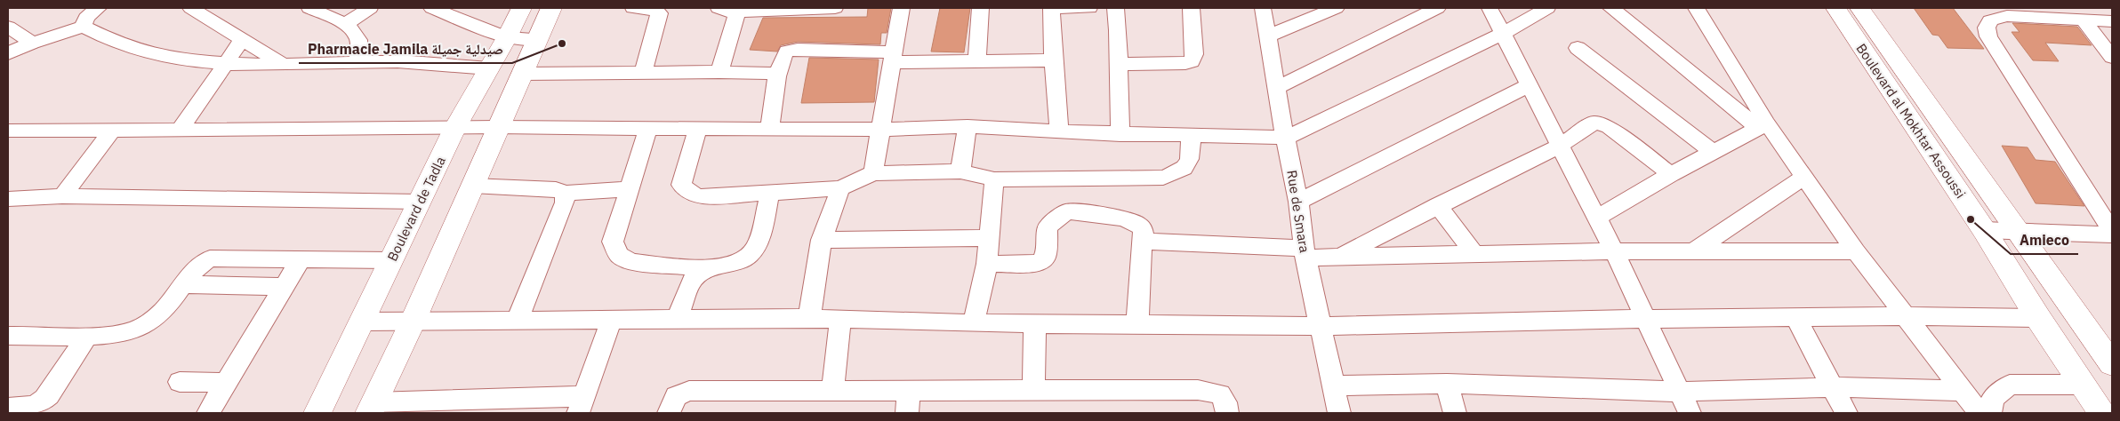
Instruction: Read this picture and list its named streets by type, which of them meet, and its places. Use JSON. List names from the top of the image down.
{
  "streets": {
    "main road": ["Boulevard al Mokhtar Assoussi", "Boulevard de Tadla"],
    "street": ["Rue de Smara"]
  },
  "places": ["Pharmacie Jamila صيدلية جميلة", "Amieco"]
}
